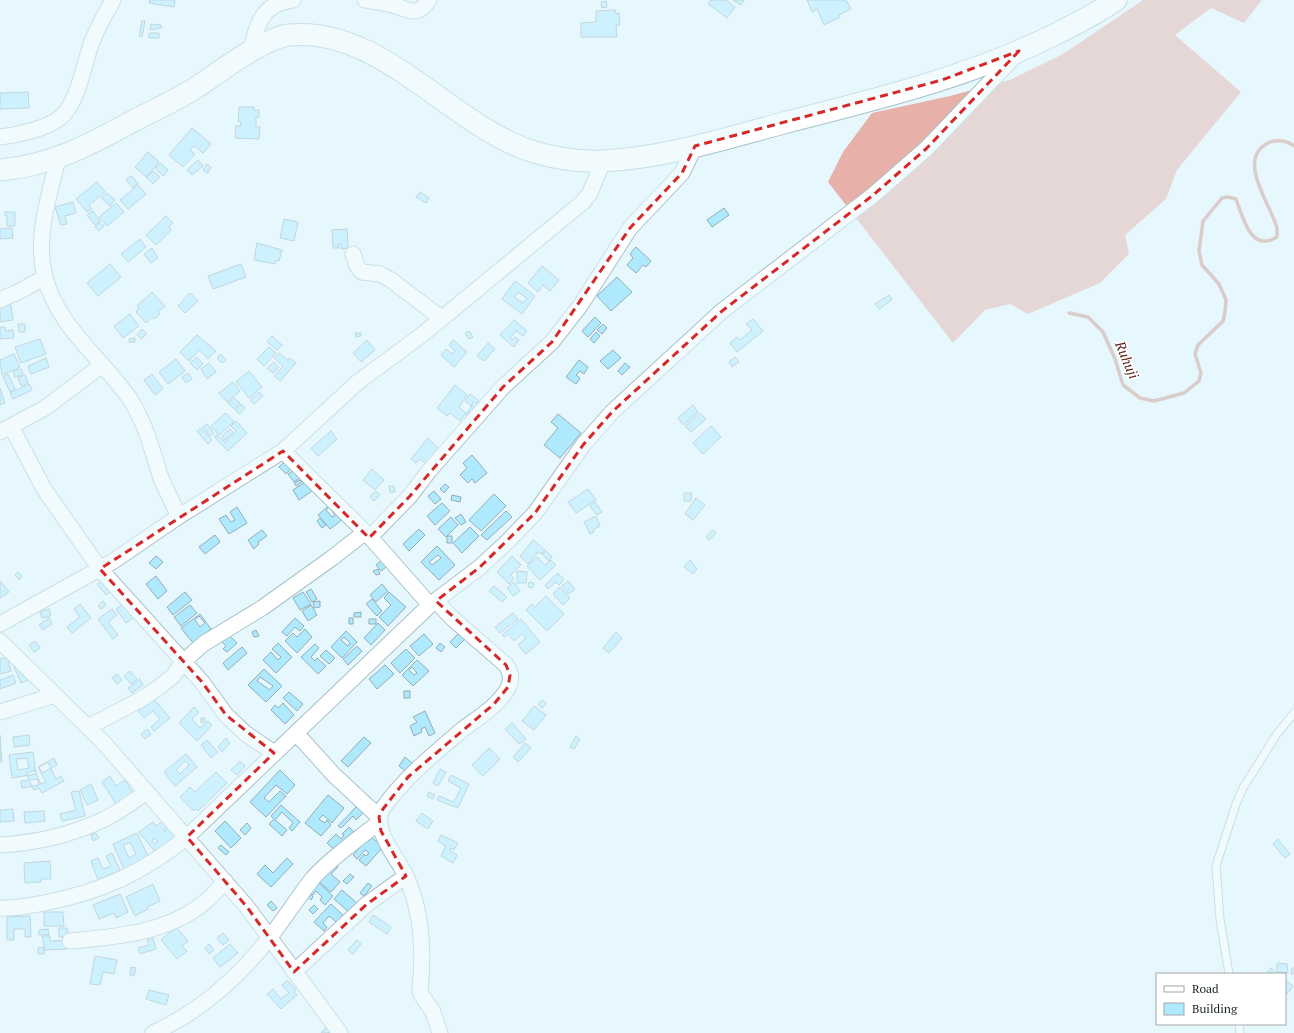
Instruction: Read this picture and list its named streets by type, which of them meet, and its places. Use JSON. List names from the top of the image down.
{
  "water": ["Ruhuji"],
  "legend": ["Road", "Building"]
}
